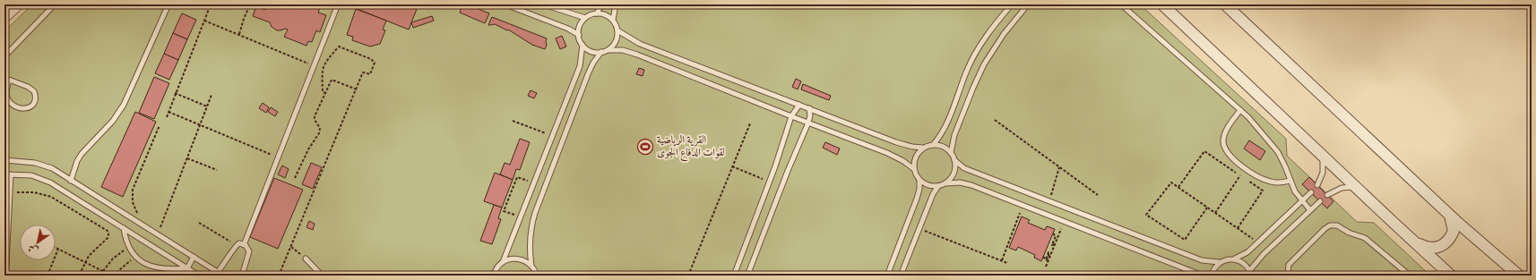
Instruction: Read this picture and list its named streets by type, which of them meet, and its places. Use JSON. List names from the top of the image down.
{
  "places": {
    "sports": ["القرية الرياضية لقوات الدفاع الجوى"]
  },
  "north": "bottom left"
}
